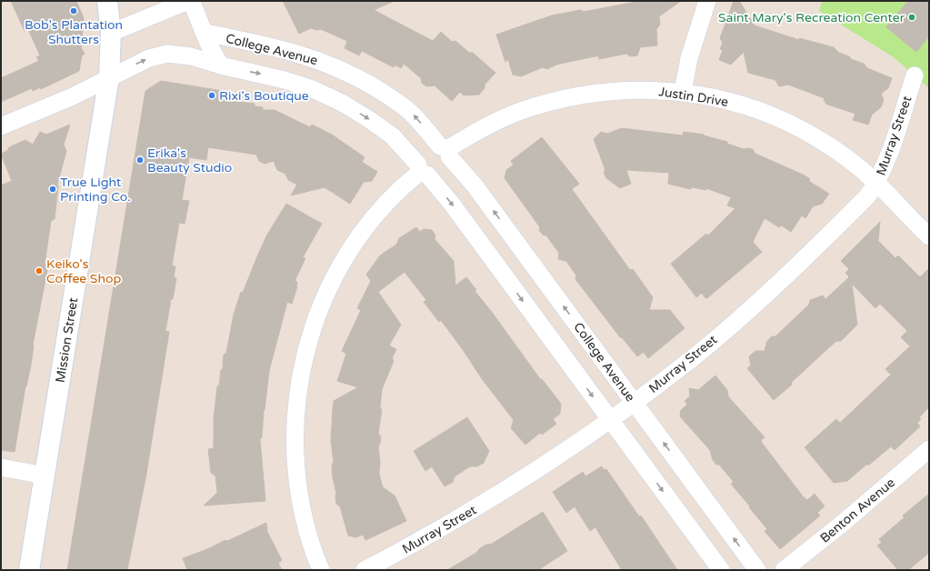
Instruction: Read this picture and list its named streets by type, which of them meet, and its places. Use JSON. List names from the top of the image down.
{
  "streets": {
    "main road": ["Mission Street"],
    "street": [
      "College Avenue",
      "Justin Drive",
      "Murray Street",
      "Benton Avenue"
    ]
  },
  "crossings": [
    ["College Avenue", "Justin Drive"],
    ["College Avenue", "Murray Street"],
    ["College Avenue", "Mission Street"],
    ["Justin Drive", "Murray Street"]
  ],
  "places": [
    "Bob's Plantation Shutters",
    "Saint Mary's Recreation Center",
    "Rixi's Boutique",
    "Erika's Beauty Studio",
    "True Light Printing Co.",
    "Keiko's Coffee Shop"
  ]
}
